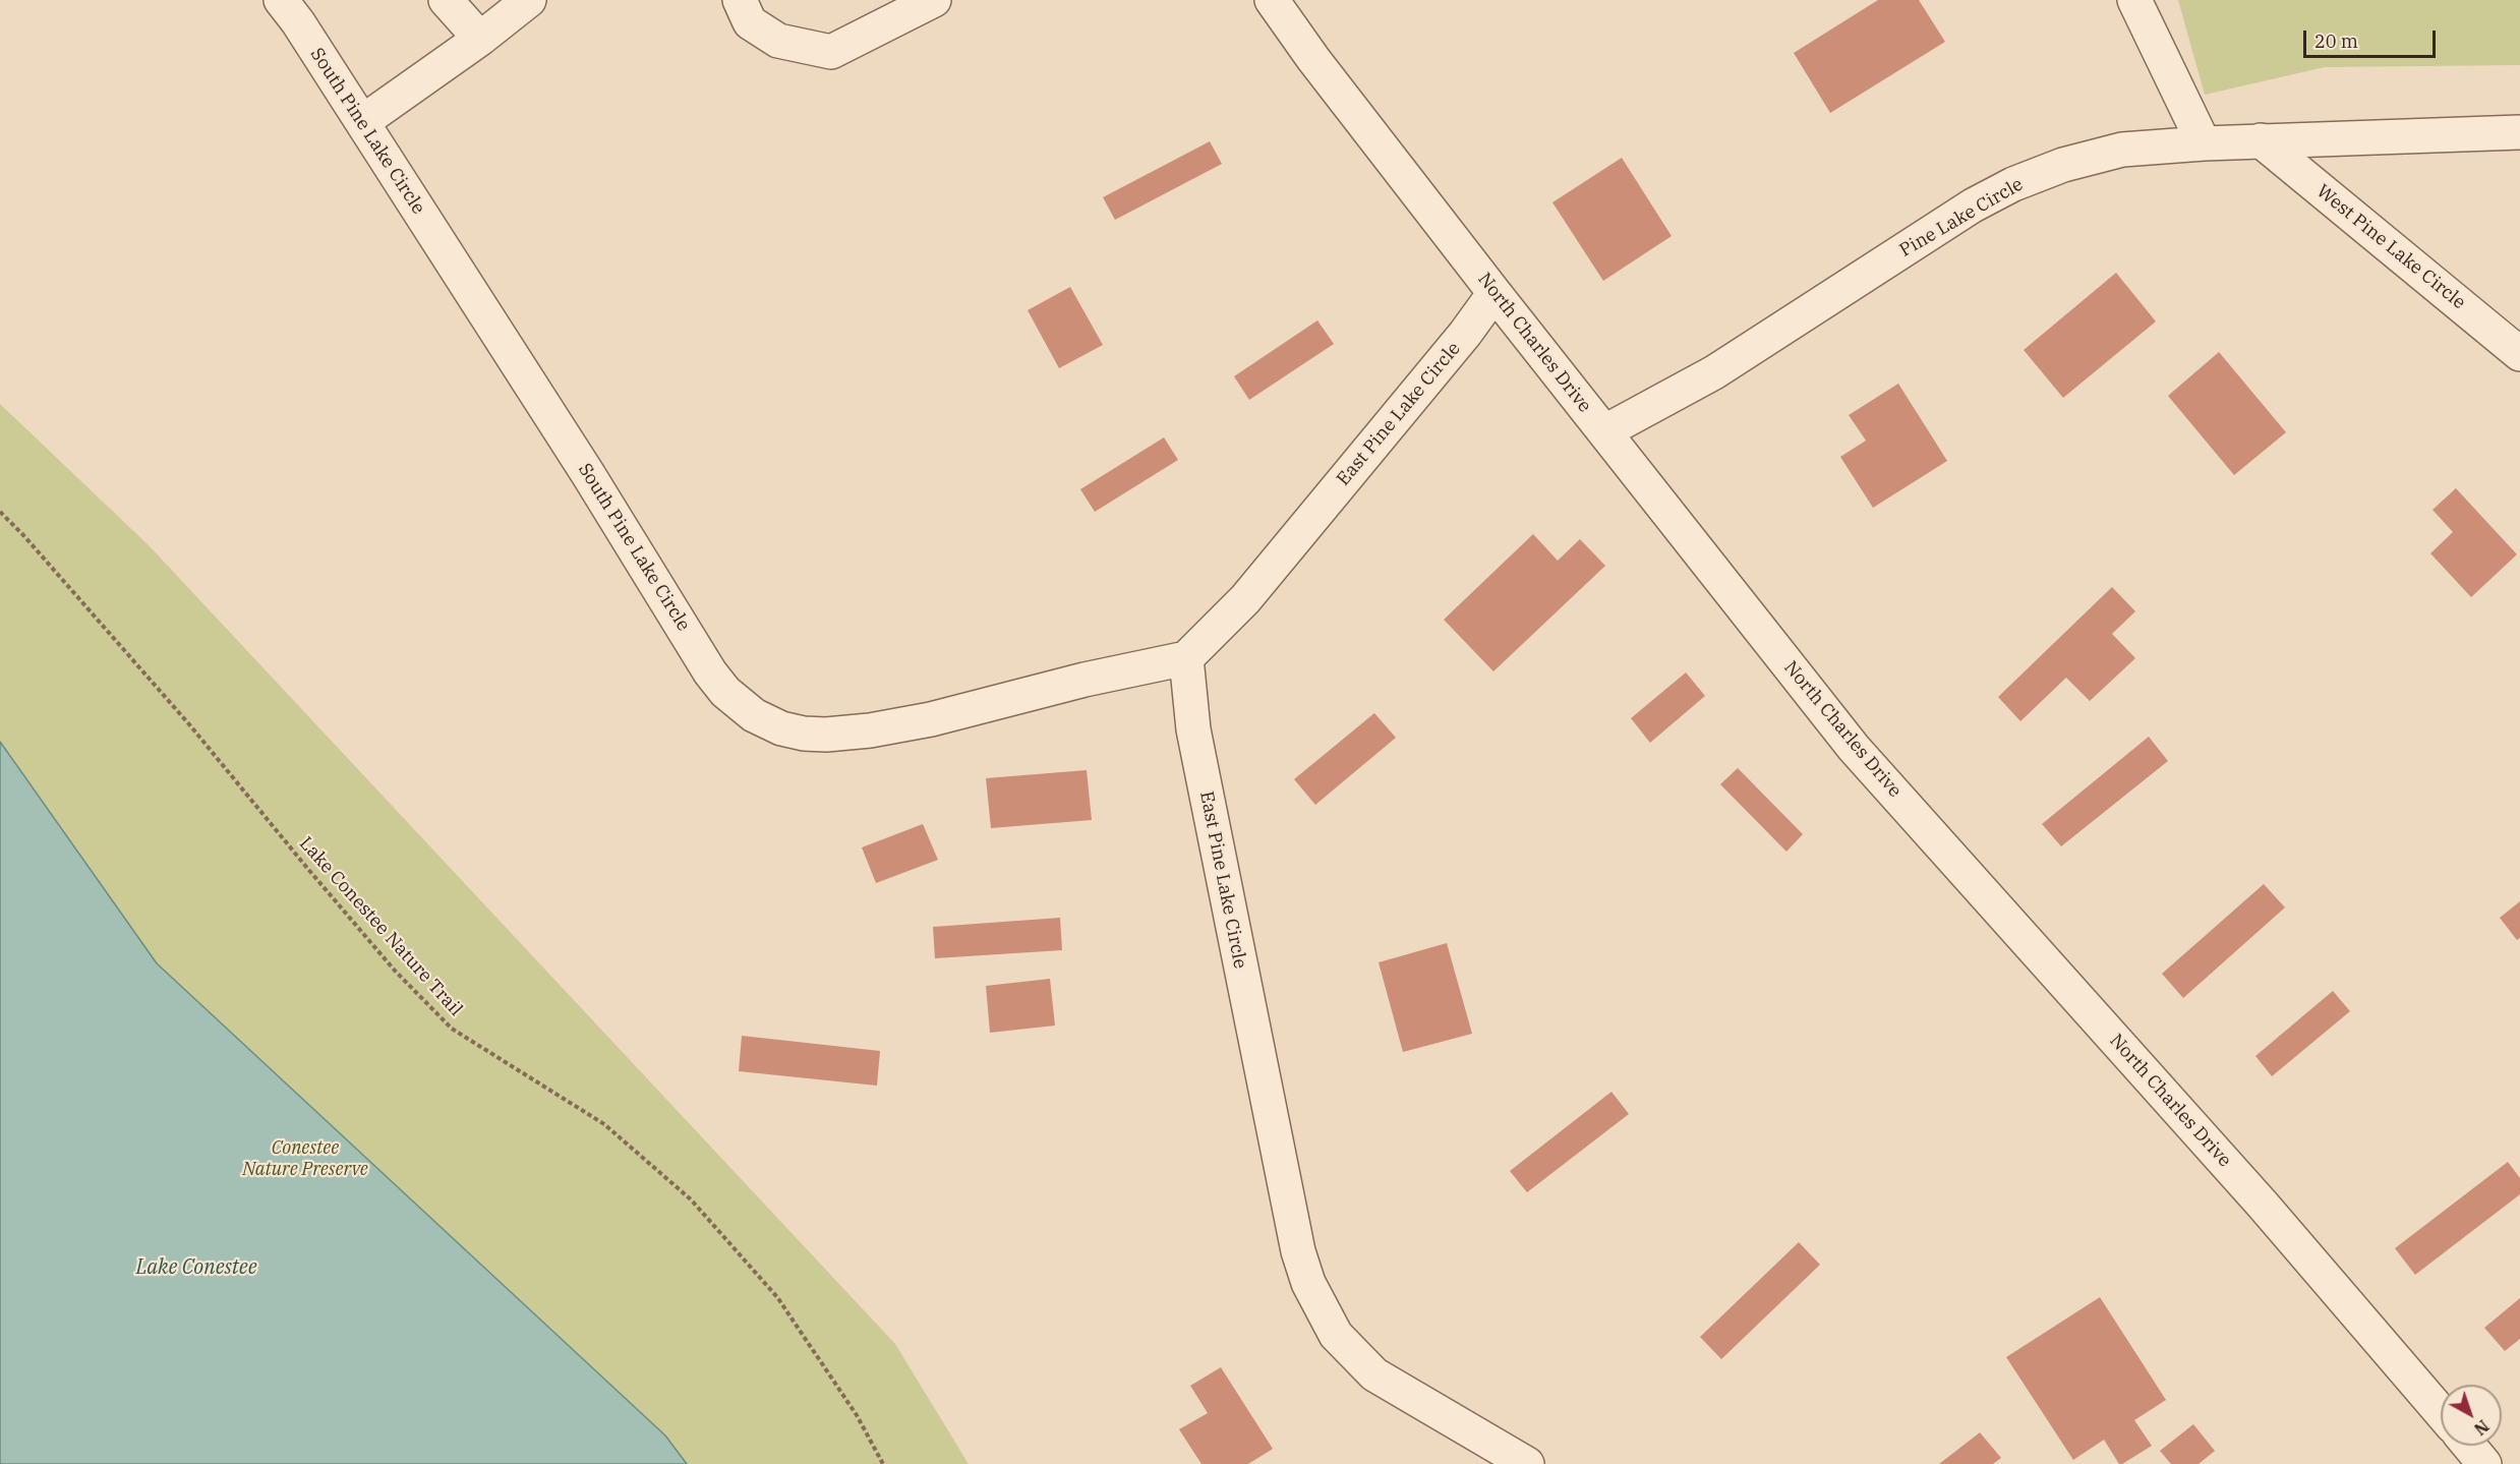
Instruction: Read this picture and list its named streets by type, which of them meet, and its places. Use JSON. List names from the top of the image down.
{
  "streets": {
    "street": [
      "South Pine Lake Circle",
      "Pine Lake Circle",
      "West Pine Lake Circle",
      "North Charles Drive",
      "East Pine Lake Circle"
    ],
    "path": ["Lake Conestee Nature Trail"]
  },
  "crossings": [
    ["South Pine Lake Circle", "East Pine Lake Circle"],
    ["Pine Lake Circle", "North Charles Drive"],
    ["North Charles Drive", "East Pine Lake Circle"]
  ],
  "water": ["Lake Conestee"],
  "parks": ["Conestee Nature Preserve"],
  "scale_bar": "20 m",
  "north": "bottom right"
}
